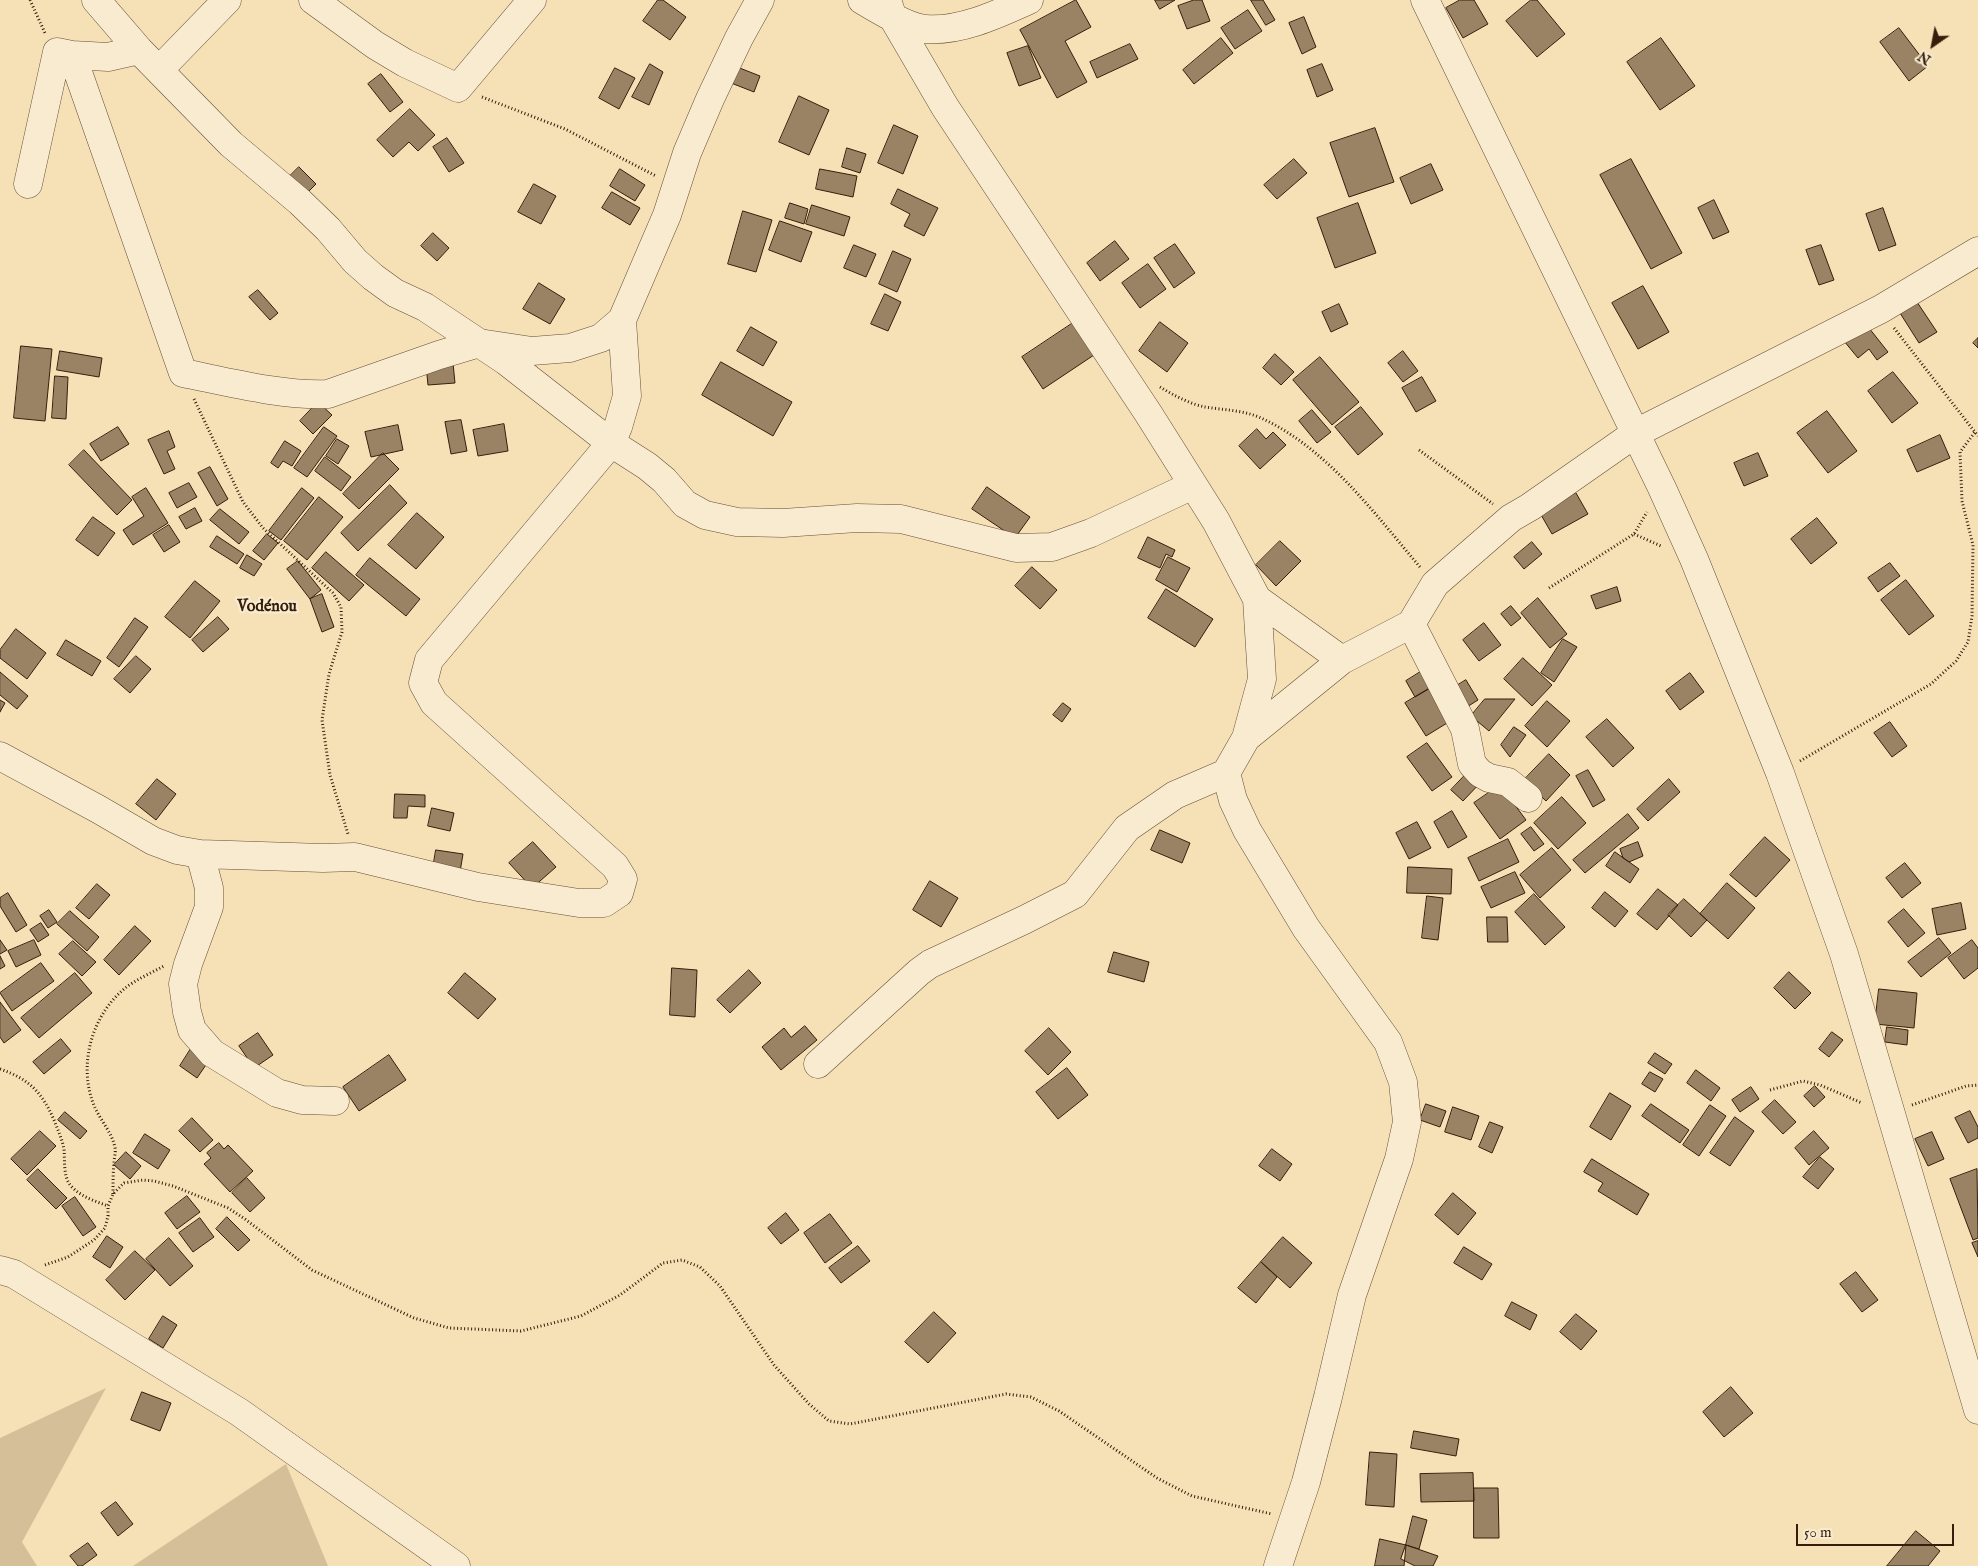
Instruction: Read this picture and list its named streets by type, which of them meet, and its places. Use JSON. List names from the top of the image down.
{
  "districts": ["Vodénou"],
  "scale_bar": "50 m",
  "north": "bottom left"
}
